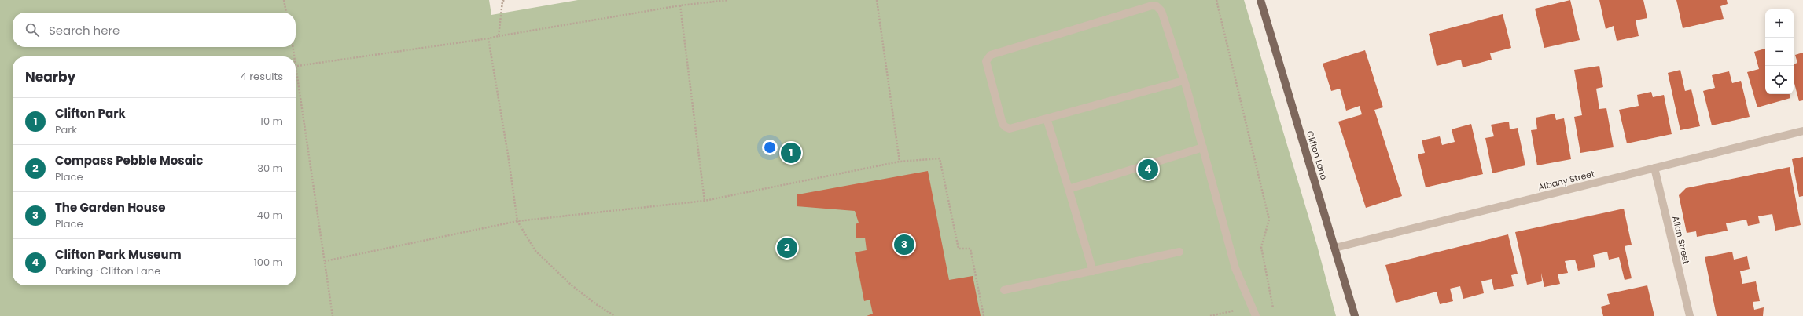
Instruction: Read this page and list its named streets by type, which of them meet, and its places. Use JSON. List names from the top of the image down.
{
  "streets": {
    "main road": ["Clifton Lane"],
    "street": ["Albany Street", "Allan Street"]
  },
  "crossings": [
    ["Clifton Lane", "Albany Street"],
    ["Albany Street", "Allan Street"]
  ],
  "page": {
    "map_buttons": ["+", "−"],
    "search": "Search here",
    "heading": ["Nearby", "4 results"],
    "list": [
      {
        "mark": "1",
        "name": "Clifton Park",
        "note": "Park",
        "value": "10 m"
      },
      {
        "mark": "2",
        "name": "Compass Pebble Mosaic",
        "note": "Place",
        "value": "30 m"
      },
      {
        "mark": "3",
        "name": "The Garden House",
        "note": "Place",
        "value": "40 m"
      },
      {
        "mark": "4",
        "name": "Clifton Park Museum",
        "note": "Parking · Clifton Lane",
        "value": "100 m"
      }
    ],
    "pins": [
      "1",
      "4",
      "3",
      "2"
    ]
  }
}
